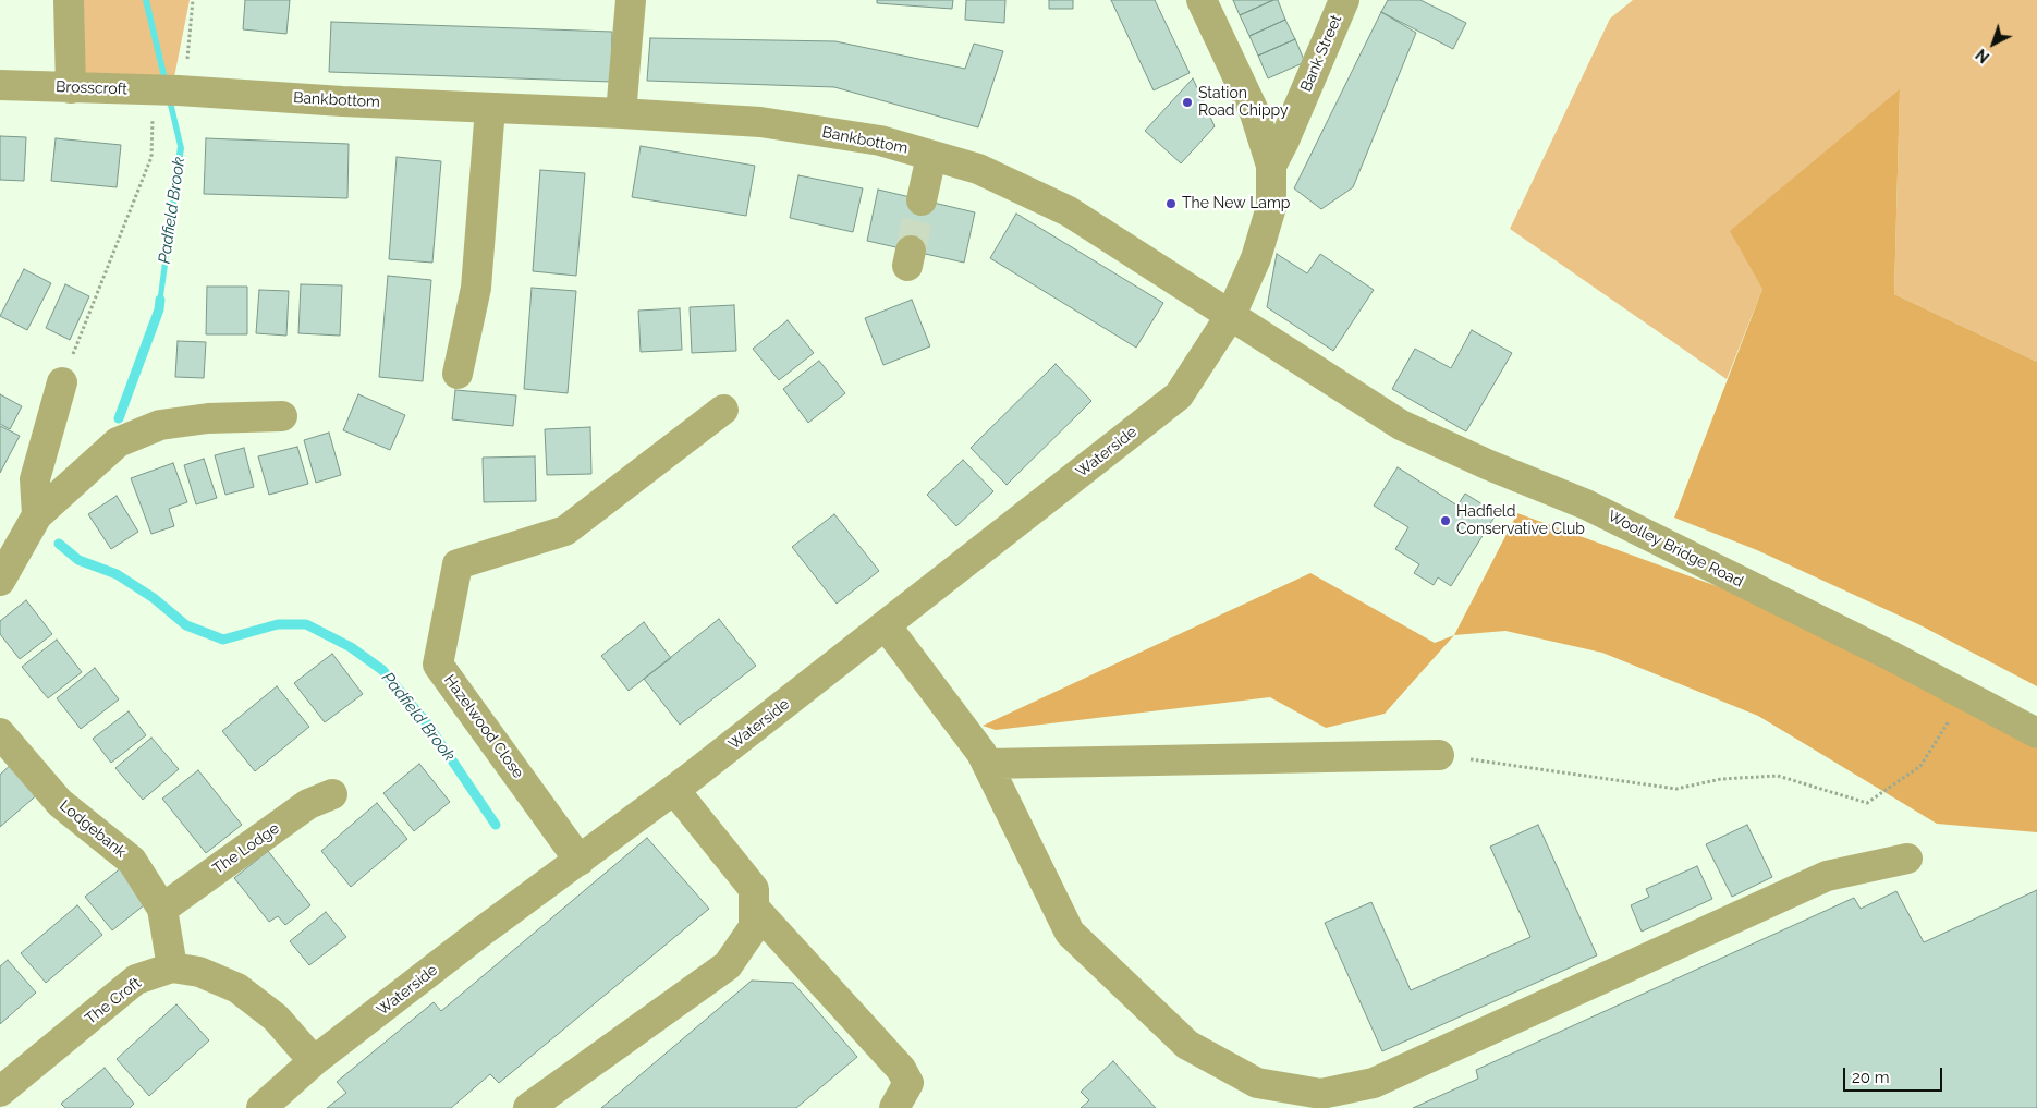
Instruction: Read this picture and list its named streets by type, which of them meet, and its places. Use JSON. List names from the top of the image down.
{
  "streets": {
    "street": [
      "Bank Street",
      "Brosscroft",
      "Bankbottom",
      "Waterside",
      "Woolley Bridge Road",
      "Hazelwood Close",
      "Lodgebank",
      "The Lodge",
      "The Croft"
    ]
  },
  "crossings": [
    ["Bank Street", "Waterside"],
    ["Brosscroft", "Bankbottom"],
    ["Bankbottom", "Waterside"],
    ["Bankbottom", "Woolley Bridge Road"],
    ["Waterside", "Woolley Bridge Road"],
    ["Waterside", "Hazelwood Close"],
    ["Waterside", "The Croft"],
    ["Lodgebank", "The Lodge"],
    ["Lodgebank", "The Croft"]
  ],
  "water": ["Padfield Brook"],
  "places": ["Station Road Chippy", "The New Lamp", "Hadfield Conservative Club"],
  "scale_bar": "20 m",
  "north": "bottom left"
}
